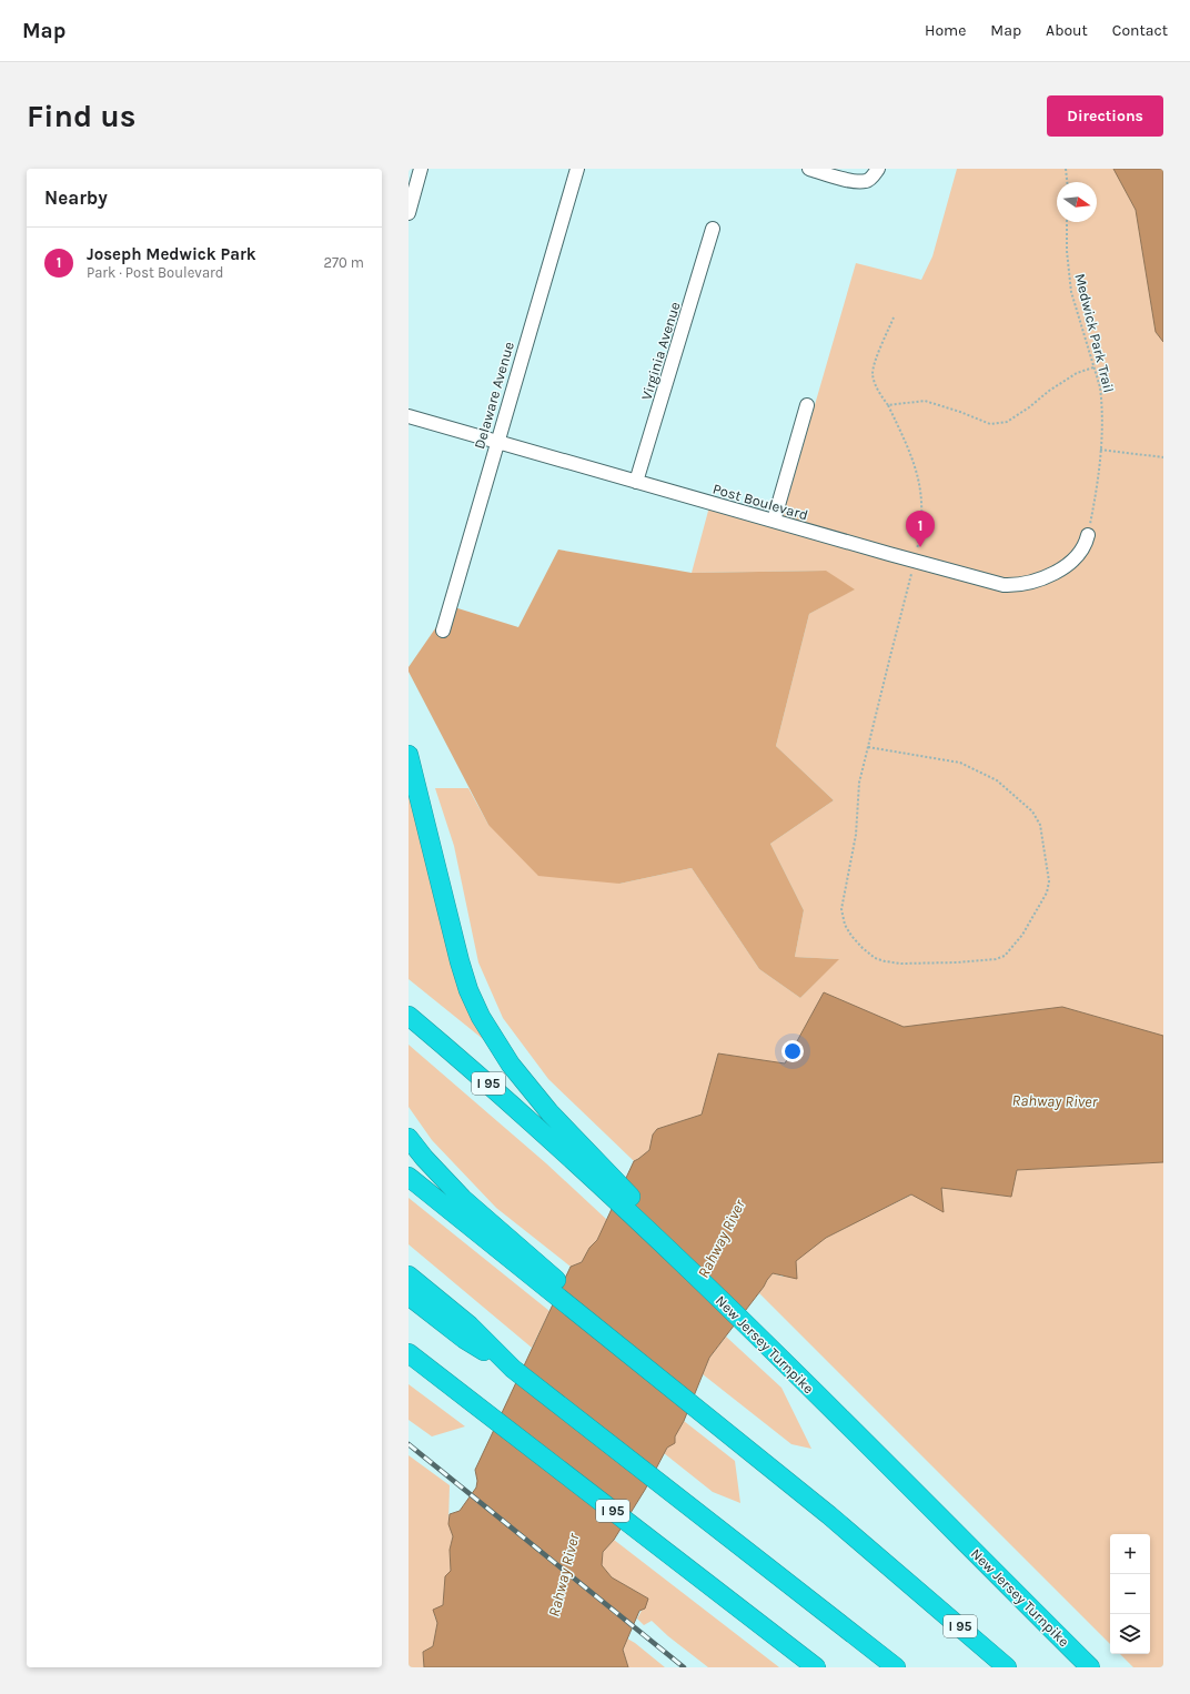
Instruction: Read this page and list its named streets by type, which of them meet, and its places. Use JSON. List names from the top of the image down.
{
  "streets": {
    "highway": ["I 95", "New Jersey Turnpike"],
    "street": ["Virginia Avenue", "Delaware Avenue", "Post Boulevard"],
    "path": ["Medwick Park Trail"]
  },
  "crossings": [
    ["Medwick Park Trail", "Post Boulevard"],
    ["Virginia Avenue", "Post Boulevard"],
    ["Delaware Avenue", "Post Boulevard"],
    ["I 95", "New Jersey Turnpike"]
  ],
  "water": ["Rahway River"],
  "north": "right",
  "page": {
    "header": "Map",
    "nav": [
      "Home",
      "Map",
      "About",
      "Contact"
    ],
    "buttons": "Directions",
    "title": "Find us",
    "heading": "Nearby",
    "list": [
      {
        "mark": "1",
        "name": "Joseph Medwick Park",
        "note": "Park · Post Boulevard",
        "value": "270 m"
      }
    ],
    "pins": "1",
    "map_buttons": ["+", "−"]
  }
}
